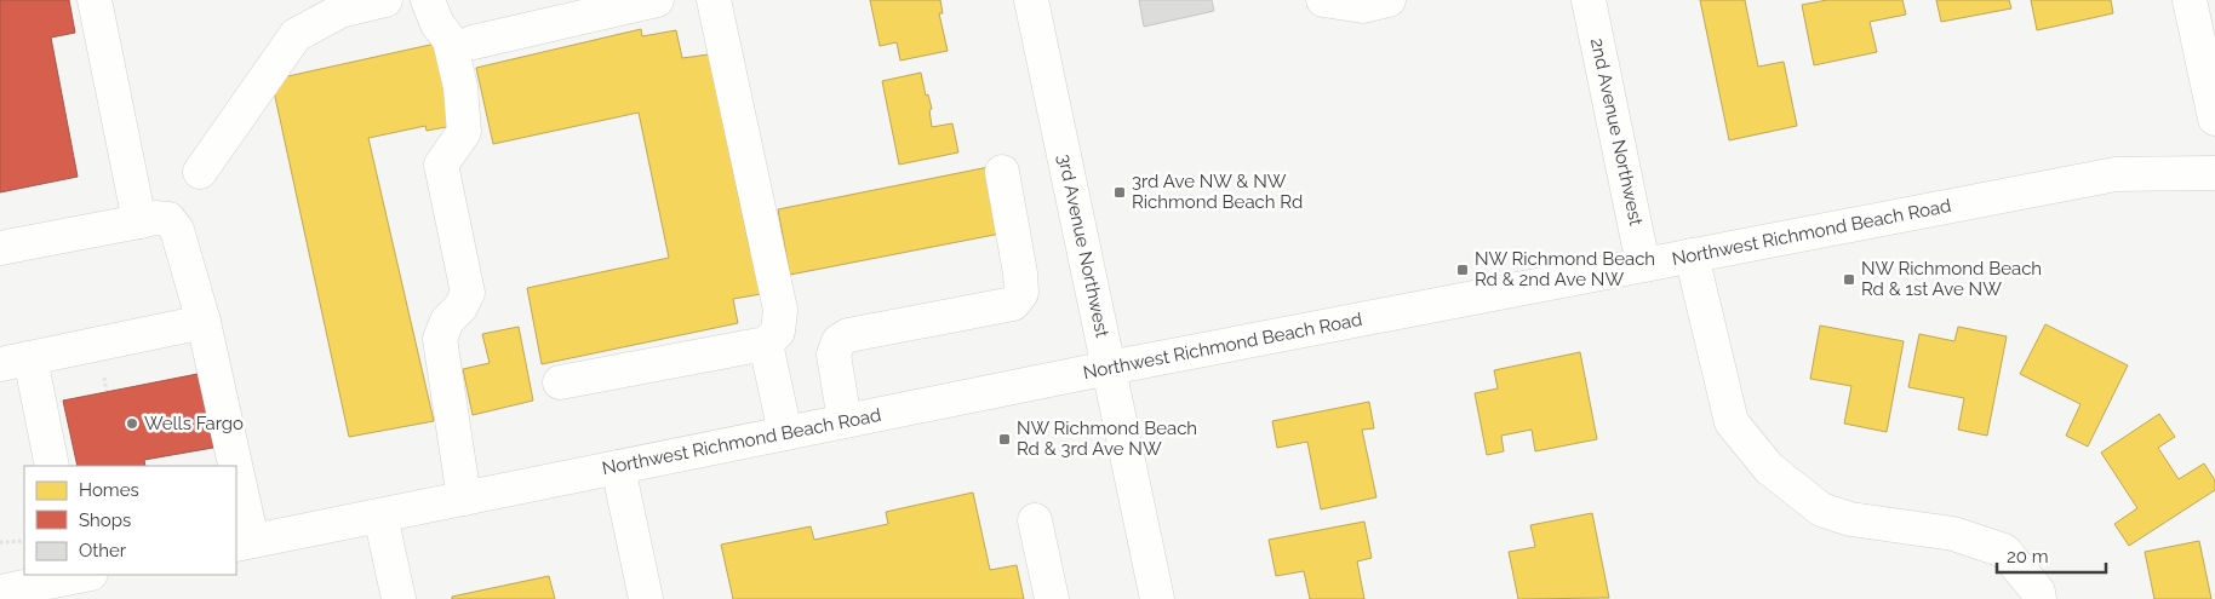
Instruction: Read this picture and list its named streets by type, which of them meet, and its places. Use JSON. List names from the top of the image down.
{
  "streets": {
    "main road": ["2nd Avenue Northwest", "Northwest Richmond Beach Road", "3rd Avenue Northwest"]
  },
  "crossings": [
    ["2nd Avenue Northwest", "Northwest Richmond Beach Road"],
    ["Northwest Richmond Beach Road", "3rd Avenue Northwest"]
  ],
  "places": {
    "transit": [
      "3rd Ave NW & NW Richmond Beach Rd",
      "NW Richmond Beach Rd & 2nd Ave NW",
      "NW Richmond Beach Rd & 1st Ave NW",
      "NW Richmond Beach Rd & 3rd Ave NW"
    ],
    "other": ["Wells Fargo"]
  },
  "legend": ["Homes", "Shops", "Other"],
  "scale_bar": "20 m"
}
